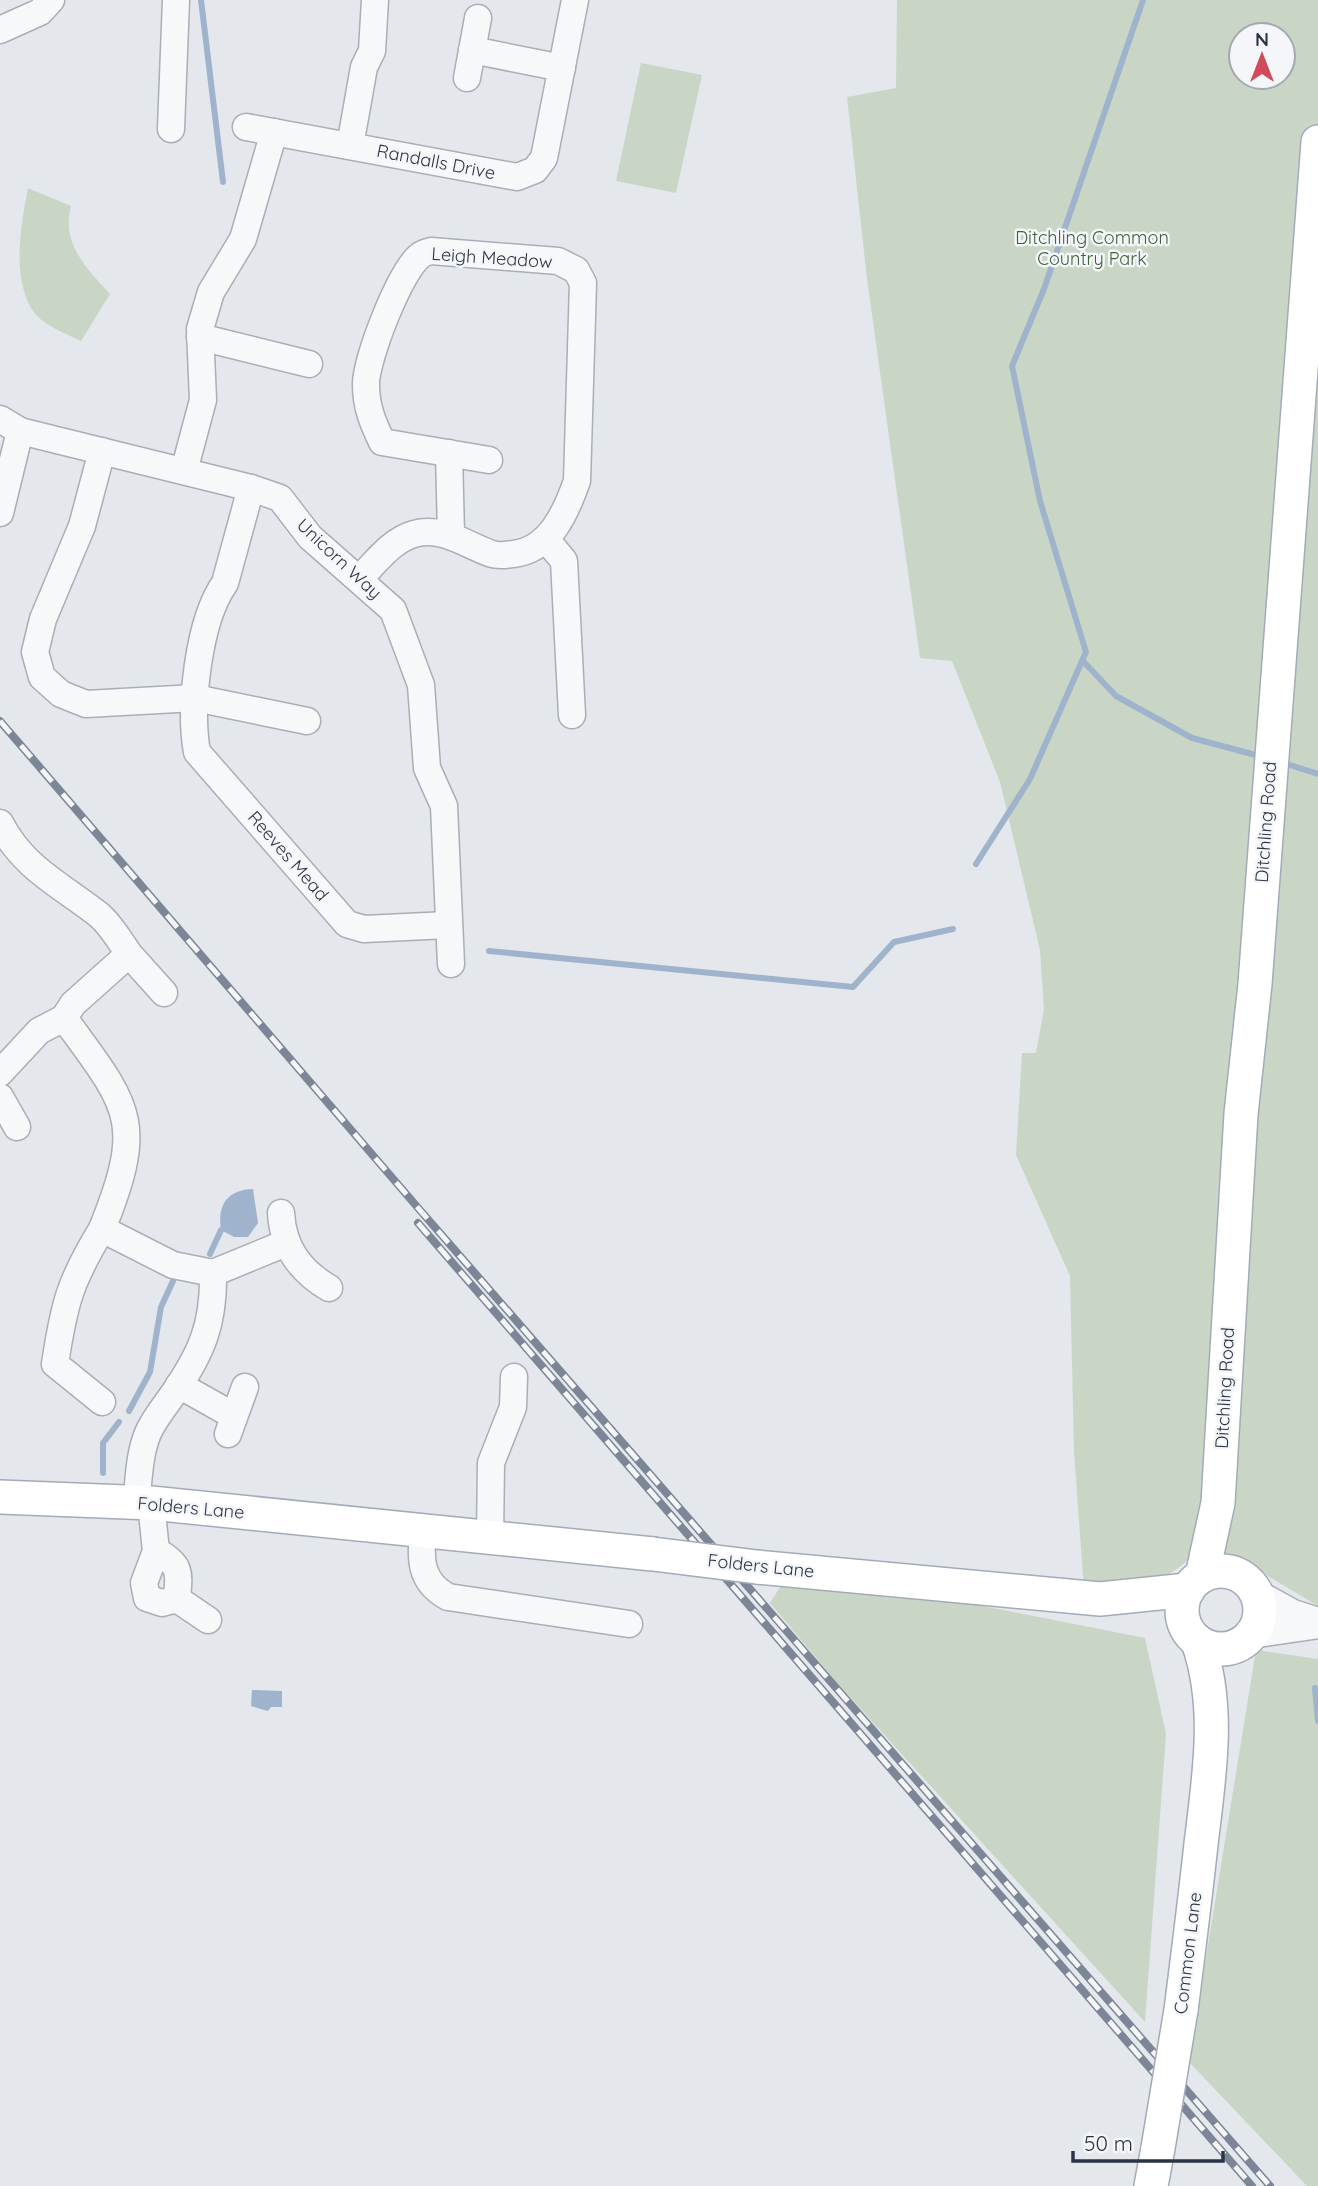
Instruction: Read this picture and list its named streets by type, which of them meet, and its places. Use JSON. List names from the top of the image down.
{
  "streets": {
    "main road": ["Ditchling Road", "Folders Lane", "Common Lane"],
    "street": [
      "Randalls Drive",
      "Leigh Meadow",
      "Unicorn Way",
      "Reeves Mead"
    ]
  },
  "crossings": [
    ["Unicorn Way", "Reeves Mead"],
    ["Ditchling Road", "Folders Lane"],
    ["Ditchling Road", "Common Lane"],
    ["Folders Lane", "Common Lane"]
  ],
  "parks": ["Ditchling Common Country Park"],
  "scale_bar": "50 m",
  "north": "top"
}
